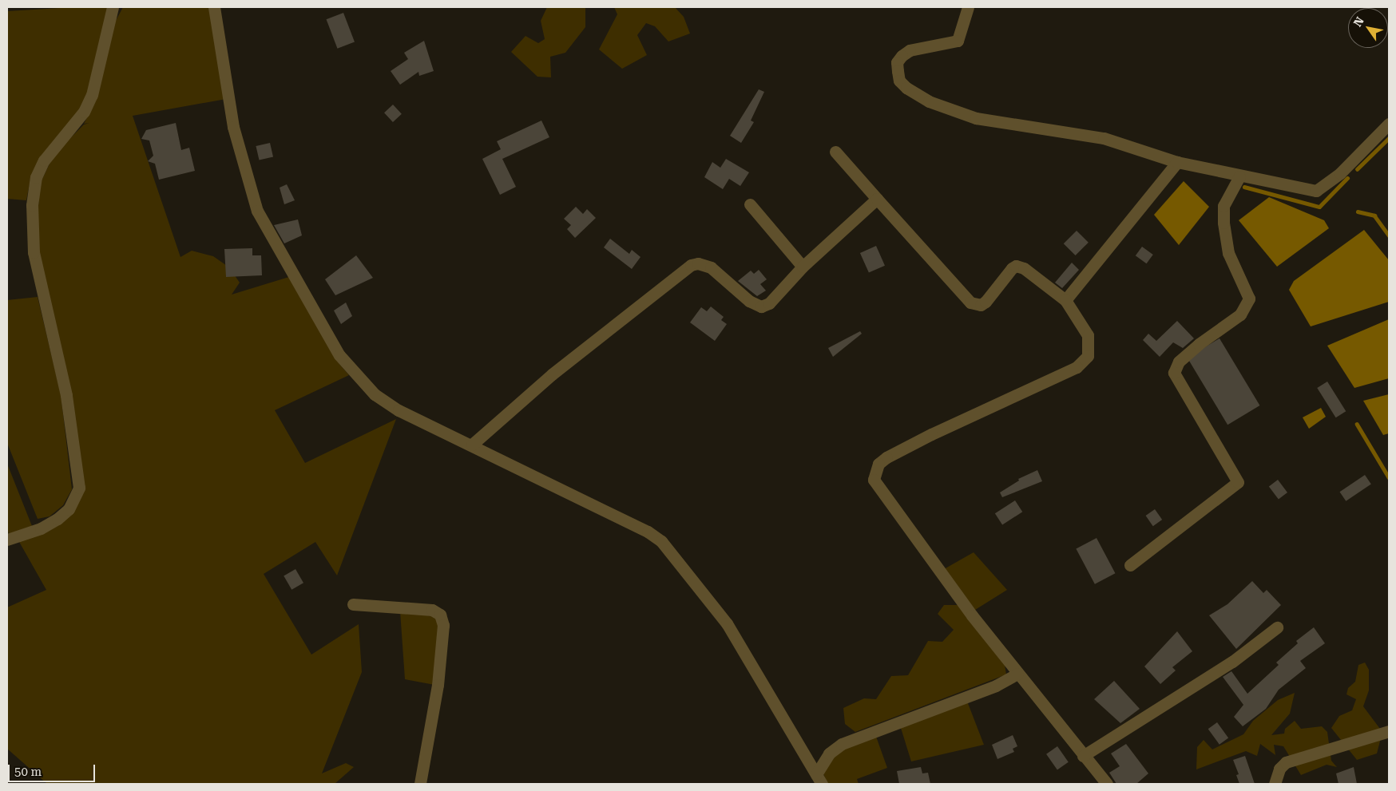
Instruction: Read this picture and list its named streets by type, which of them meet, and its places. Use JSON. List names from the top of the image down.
{
  "scale_bar": "50 m",
  "north": "top left"
}
